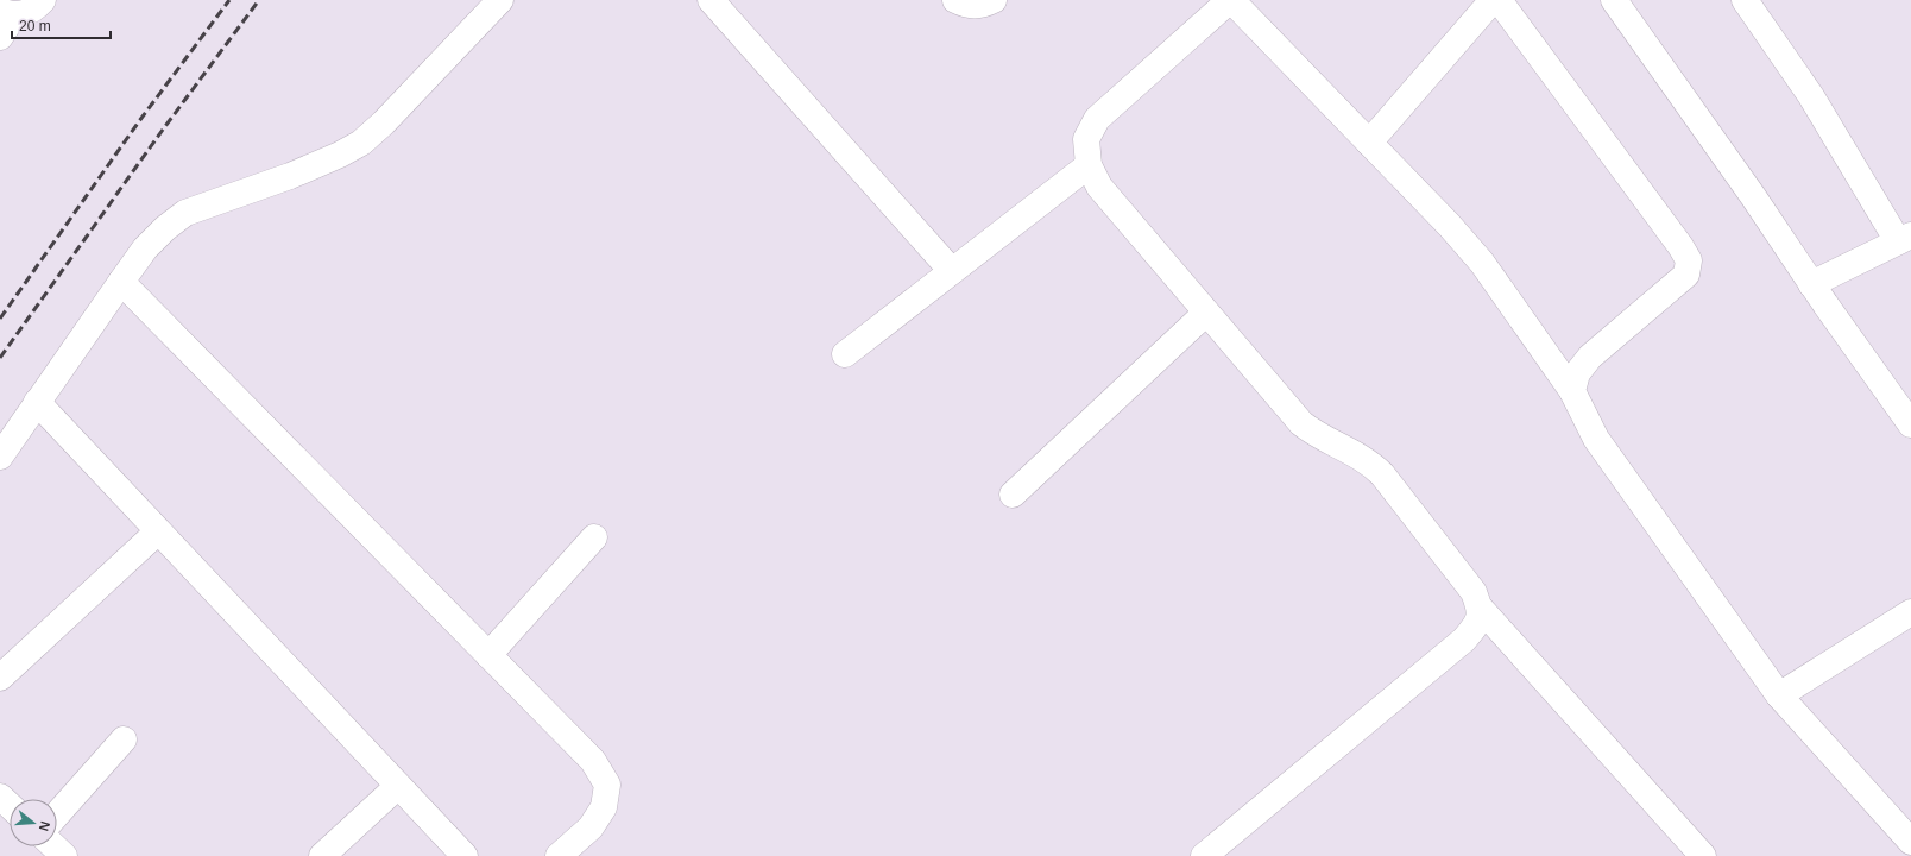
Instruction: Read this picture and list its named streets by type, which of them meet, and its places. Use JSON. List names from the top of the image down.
{
  "scale_bar": "20 m",
  "north": "right"
}
